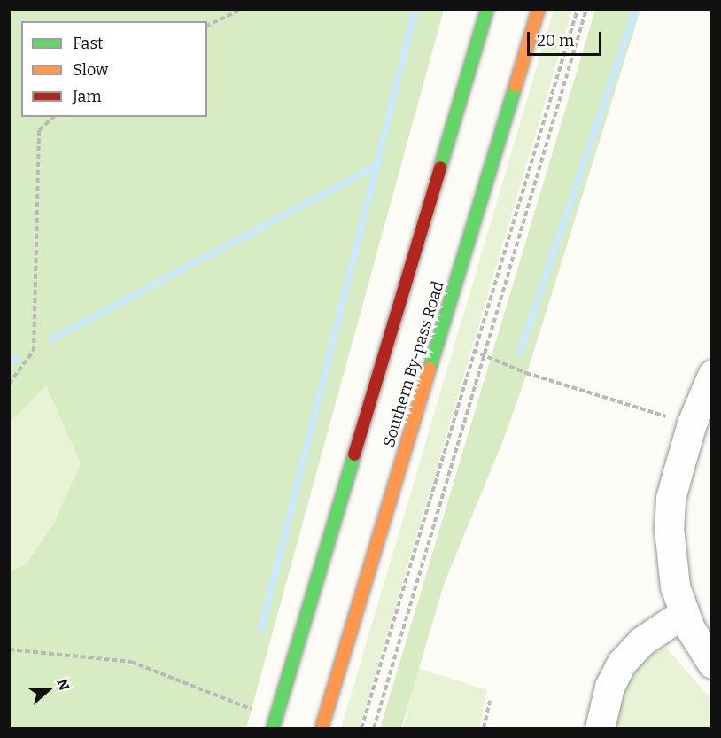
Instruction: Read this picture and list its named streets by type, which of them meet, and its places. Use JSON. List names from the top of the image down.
{
  "streets": {
    "highway": ["Southern By-pass Road"]
  },
  "legend": ["Fast", "Slow", "Jam"],
  "scale_bar": "20 m",
  "north": "right"
}
